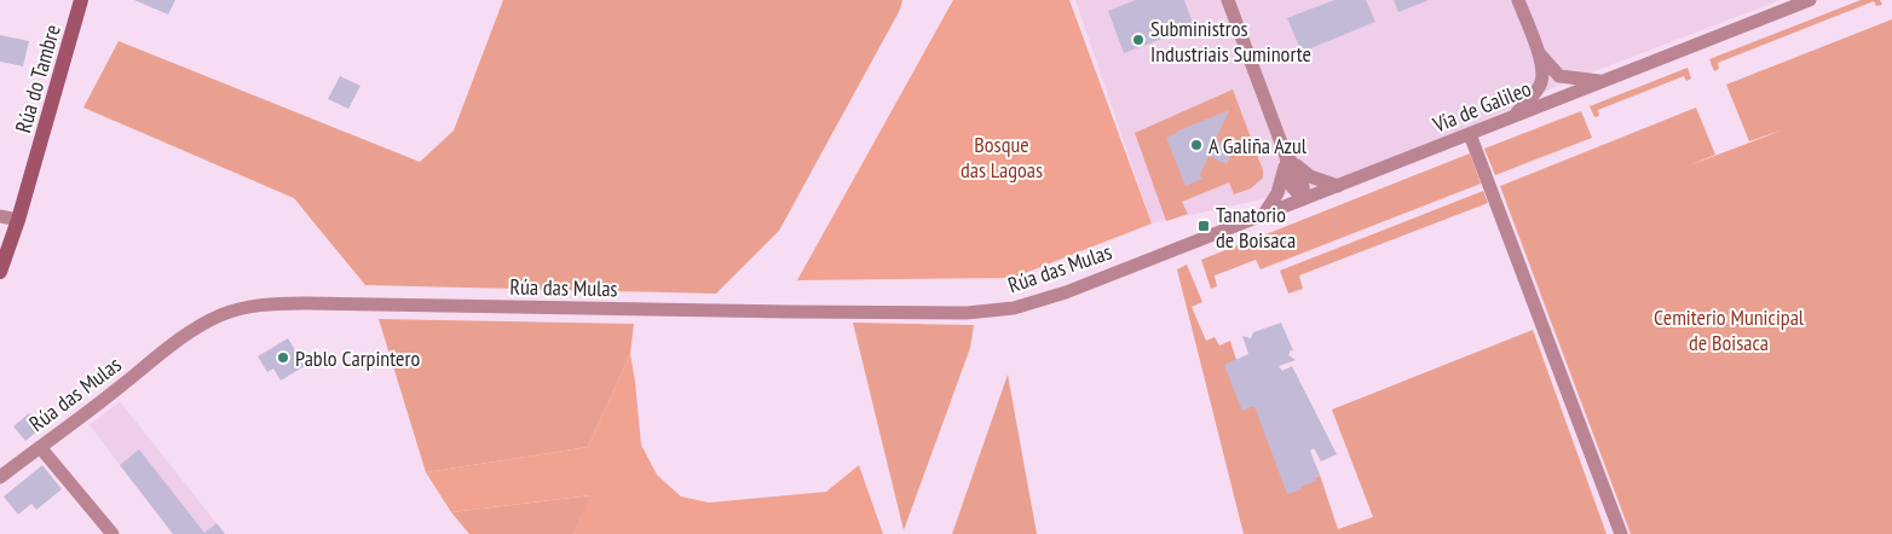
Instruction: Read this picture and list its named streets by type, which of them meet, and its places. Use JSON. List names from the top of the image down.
{
  "streets": {
    "main road": ["Rúa do Tambre"],
    "street": ["Vía de Galileo", "Rúa das Mulas"]
  },
  "crossings": [
    ["Vía de Galileo", "Rúa das Mulas"]
  ],
  "parks": ["Bosque das Lagoas", "Cemiterio Municipal de Boisaca"],
  "places": {
    "other": ["Subministros Industriais Suminorte", "A Galiña Azul", "Pablo Carpintero"],
    "transit": ["Tanatorio de Boisaca"]
  }
}
